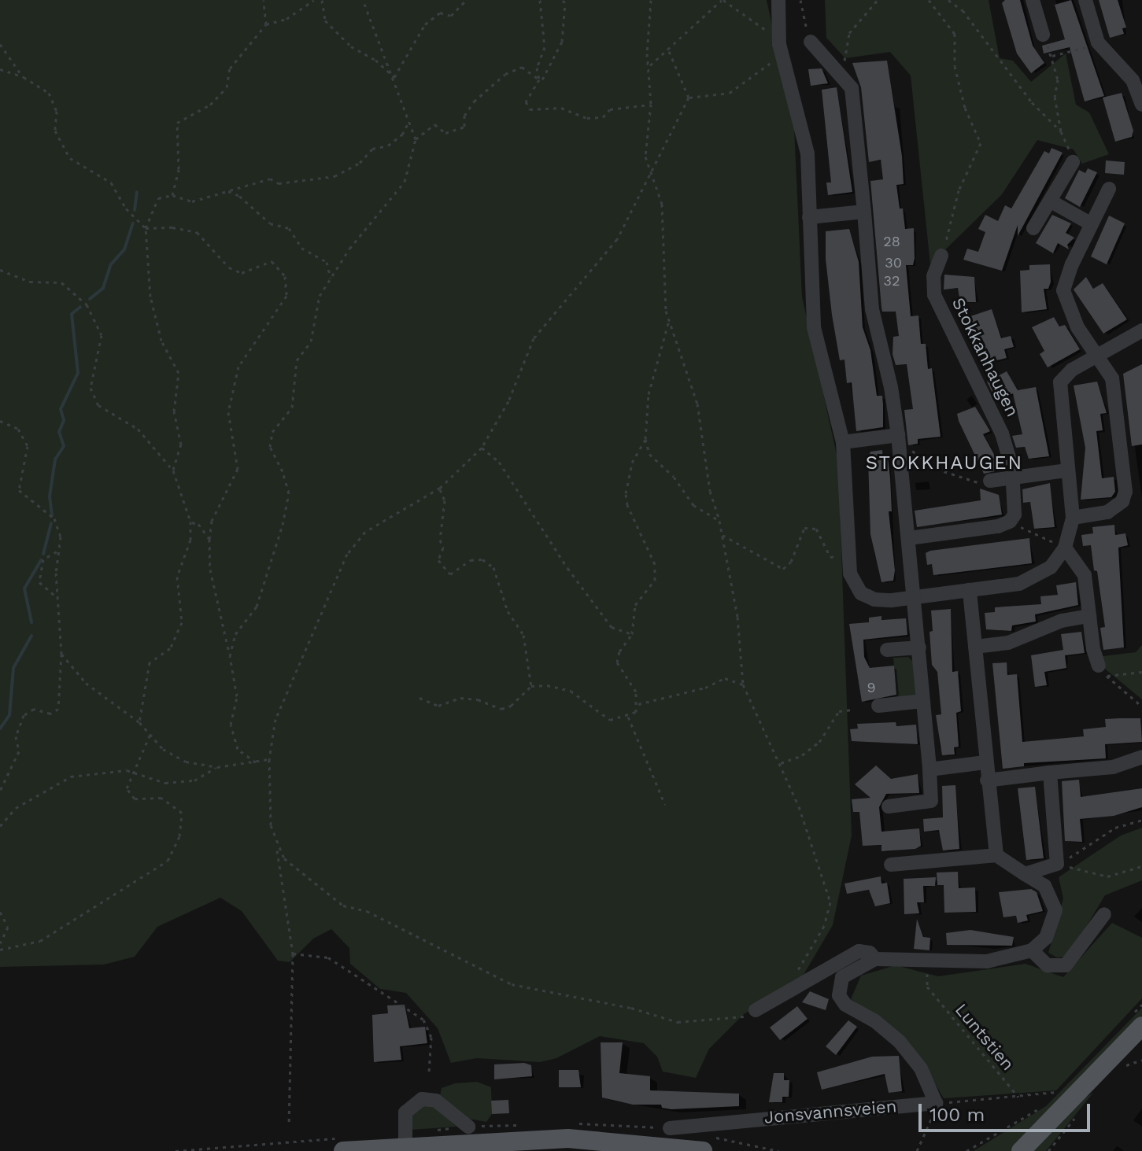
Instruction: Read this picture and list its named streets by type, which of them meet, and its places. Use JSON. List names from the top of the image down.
{
  "streets": {
    "street": ["Stokkanhaugen", "Jonsvannsveien"],
    "path": ["Luntstien"]
  },
  "districts": ["STOKKHAUGEN"],
  "house_numbers": [
    "28",
    "30",
    "32",
    "9"
  ],
  "scale_bar": "100 m"
}
